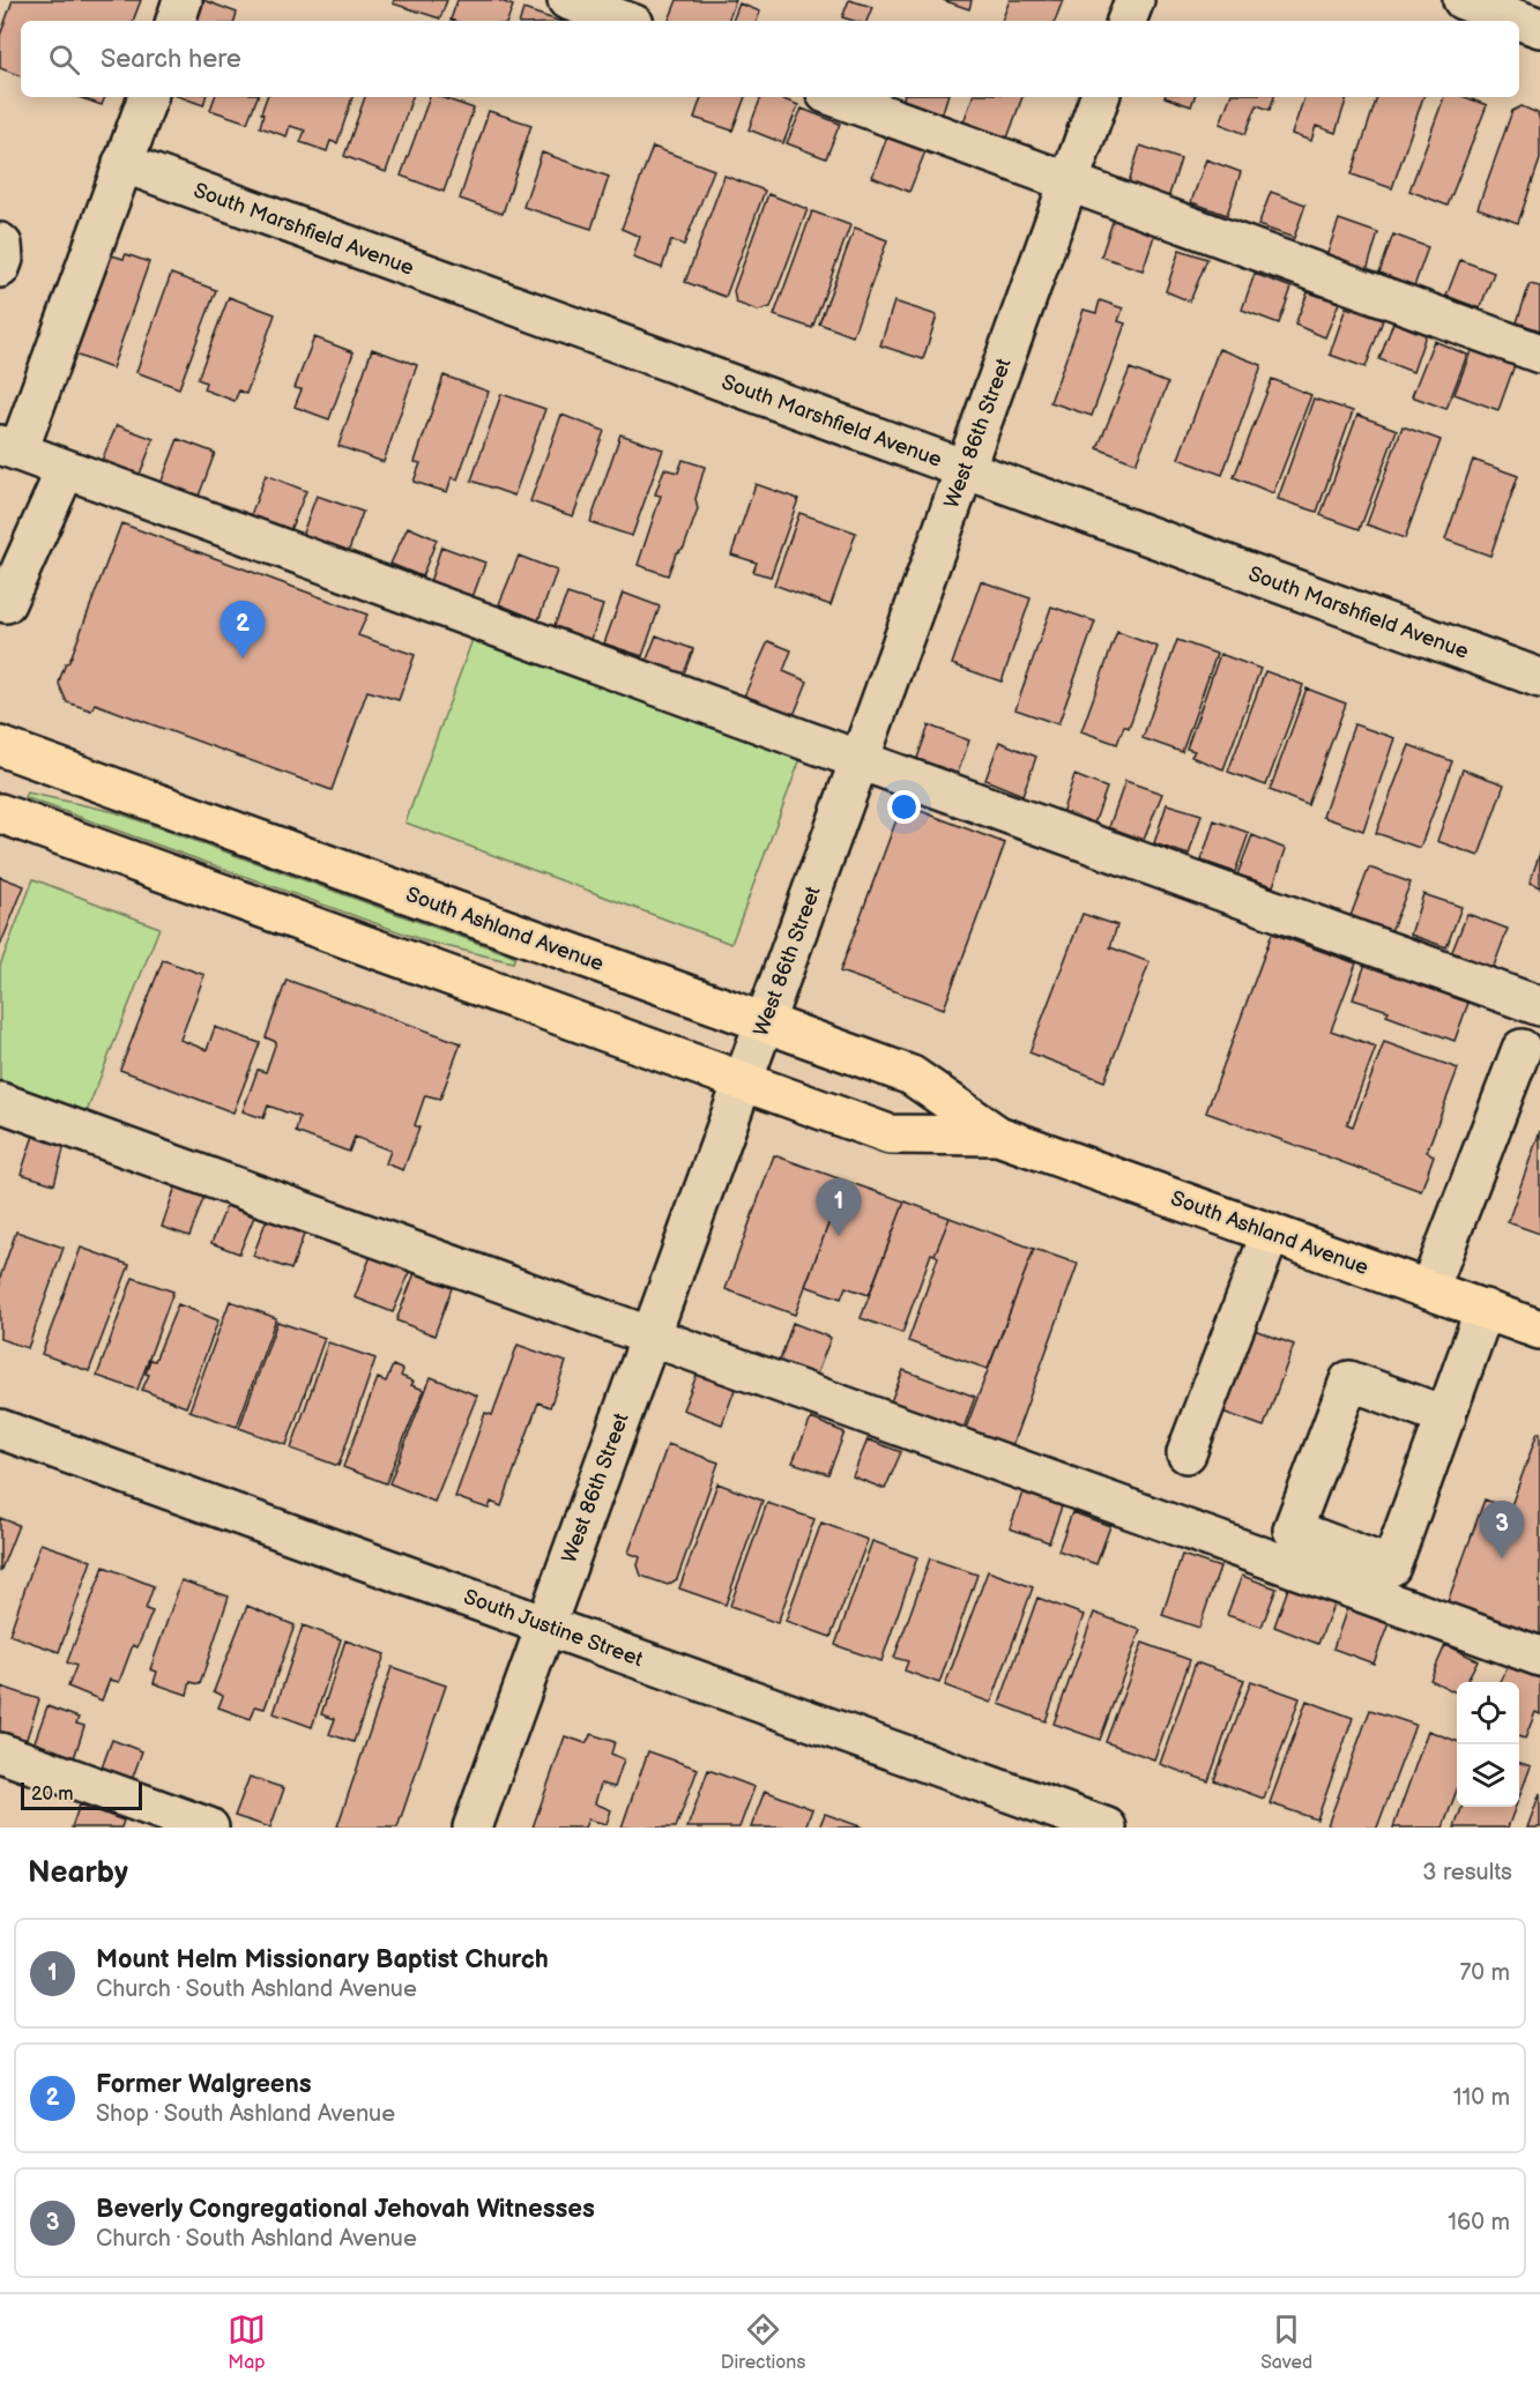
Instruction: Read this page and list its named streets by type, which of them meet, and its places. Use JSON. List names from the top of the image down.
{
  "streets": {
    "main road": ["South Ashland Avenue"],
    "street": ["South Marshfield Avenue", "West 86th Street", "South Justine Street"]
  },
  "crossings": [
    ["South Marshfield Avenue", "West 86th Street"],
    ["West 86th Street", "South Ashland Avenue"],
    ["West 86th Street", "South Justine Street"]
  ],
  "scale_bar": "20 m",
  "page": {
    "search": "Search here",
    "pins": ["2", "1", "3"],
    "scale": "20 m",
    "heading": ["Nearby", "3 results"],
    "list": [
      {
        "mark": "1",
        "name": "Mount Helm Missionary Baptist Church",
        "note": "Church · South Ashland Avenue",
        "value": "70 m"
      },
      {
        "mark": "2",
        "name": "Former Walgreens",
        "note": "Shop · South Ashland Avenue",
        "value": "110 m"
      },
      {
        "mark": "3",
        "name": "Beverly Congregational Jehovah Witnesses",
        "note": "Church · South Ashland Avenue",
        "value": "160 m"
      }
    ],
    "nav": ["Map", "Directions", "Saved"]
  }
}
